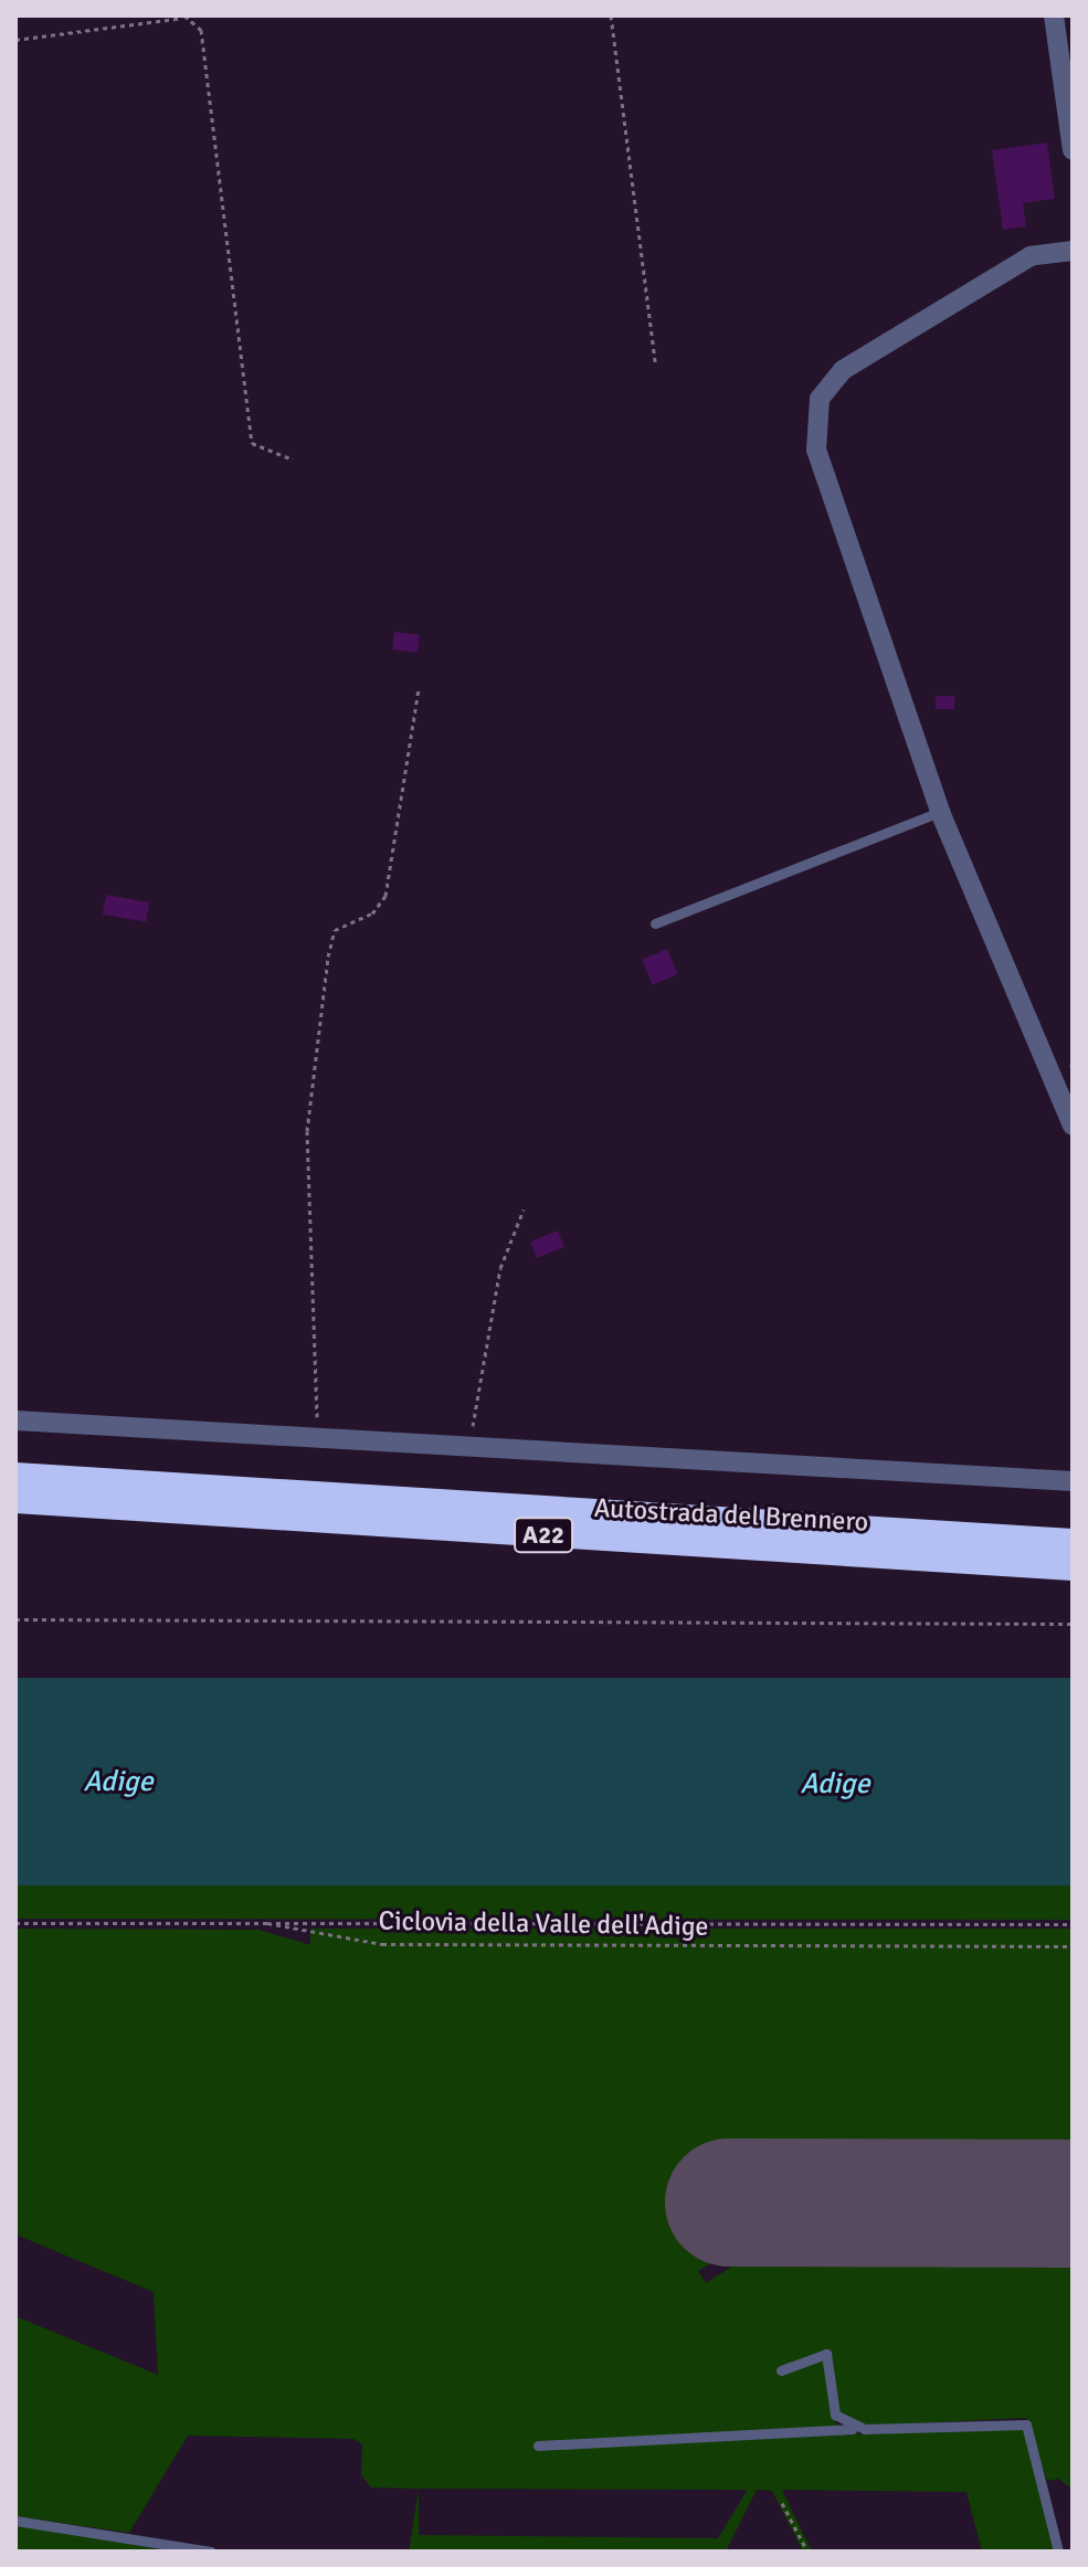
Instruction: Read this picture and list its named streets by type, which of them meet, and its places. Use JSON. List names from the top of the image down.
{
  "streets": {
    "highway": ["Autostrada del Brennero", "A22"],
    "path": ["Ciclovia della Valle dell'Adige"]
  },
  "water": ["Adige"]
}
